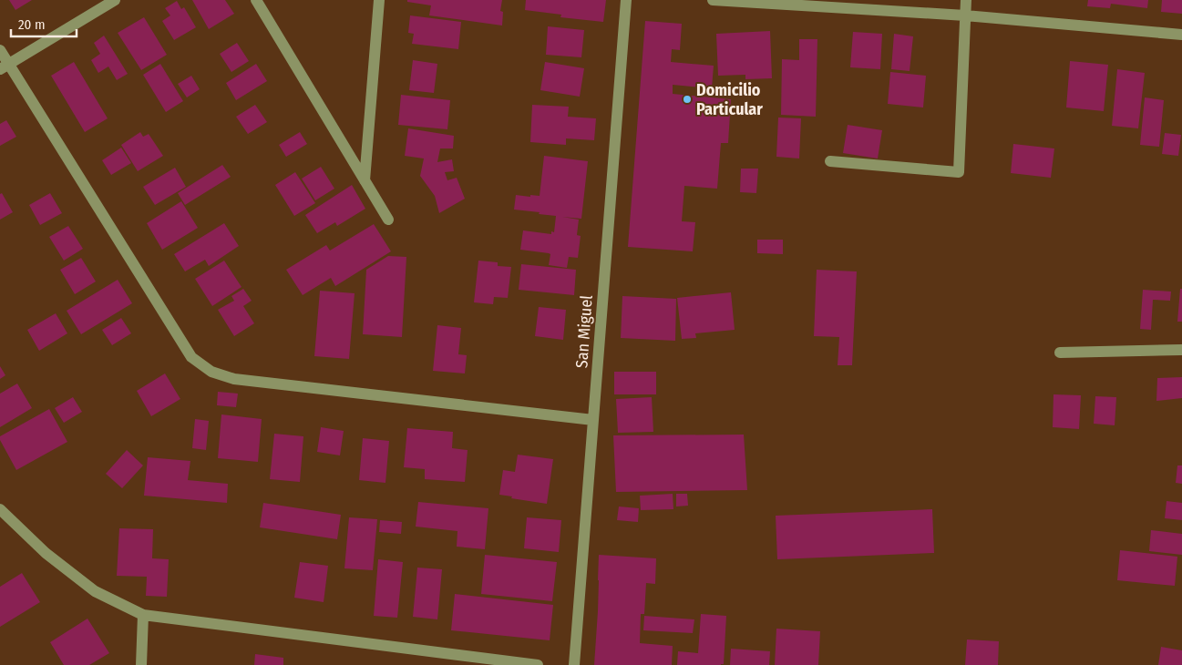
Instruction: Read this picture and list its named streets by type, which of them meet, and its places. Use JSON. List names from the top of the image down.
{
  "streets": {
    "street": ["San Miguel"]
  },
  "places": ["Domicilio Particular"],
  "scale_bar": "20 m"
}
